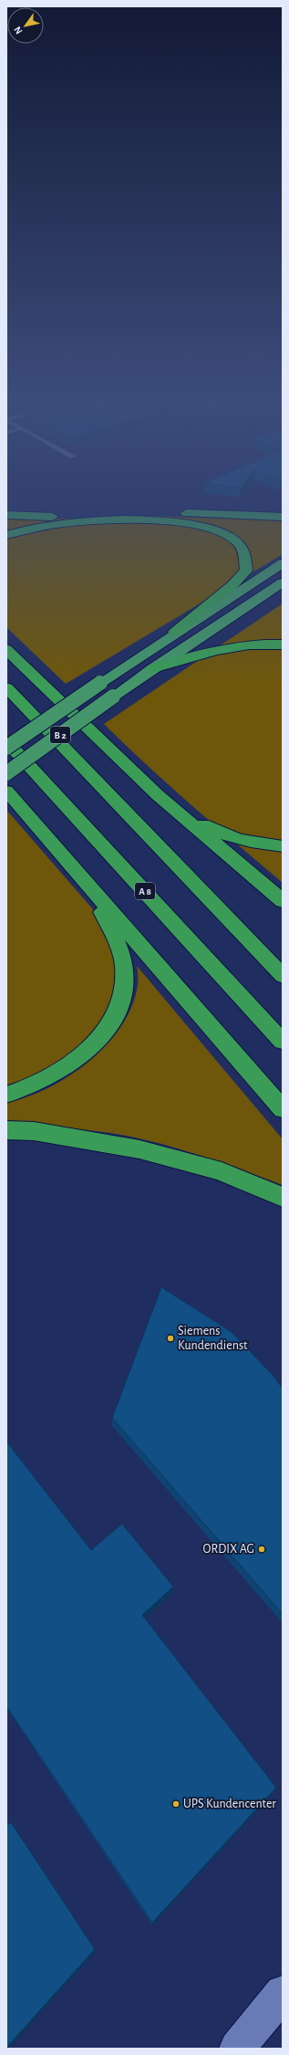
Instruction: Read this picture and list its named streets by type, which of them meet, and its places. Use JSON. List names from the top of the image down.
{
  "streets": {
    "highway": ["B 2", "A 8"]
  },
  "places": ["Siemens Kundendienst", "ORDIX AG", "UPS Kundencenter"],
  "north": "bottom left"
}
